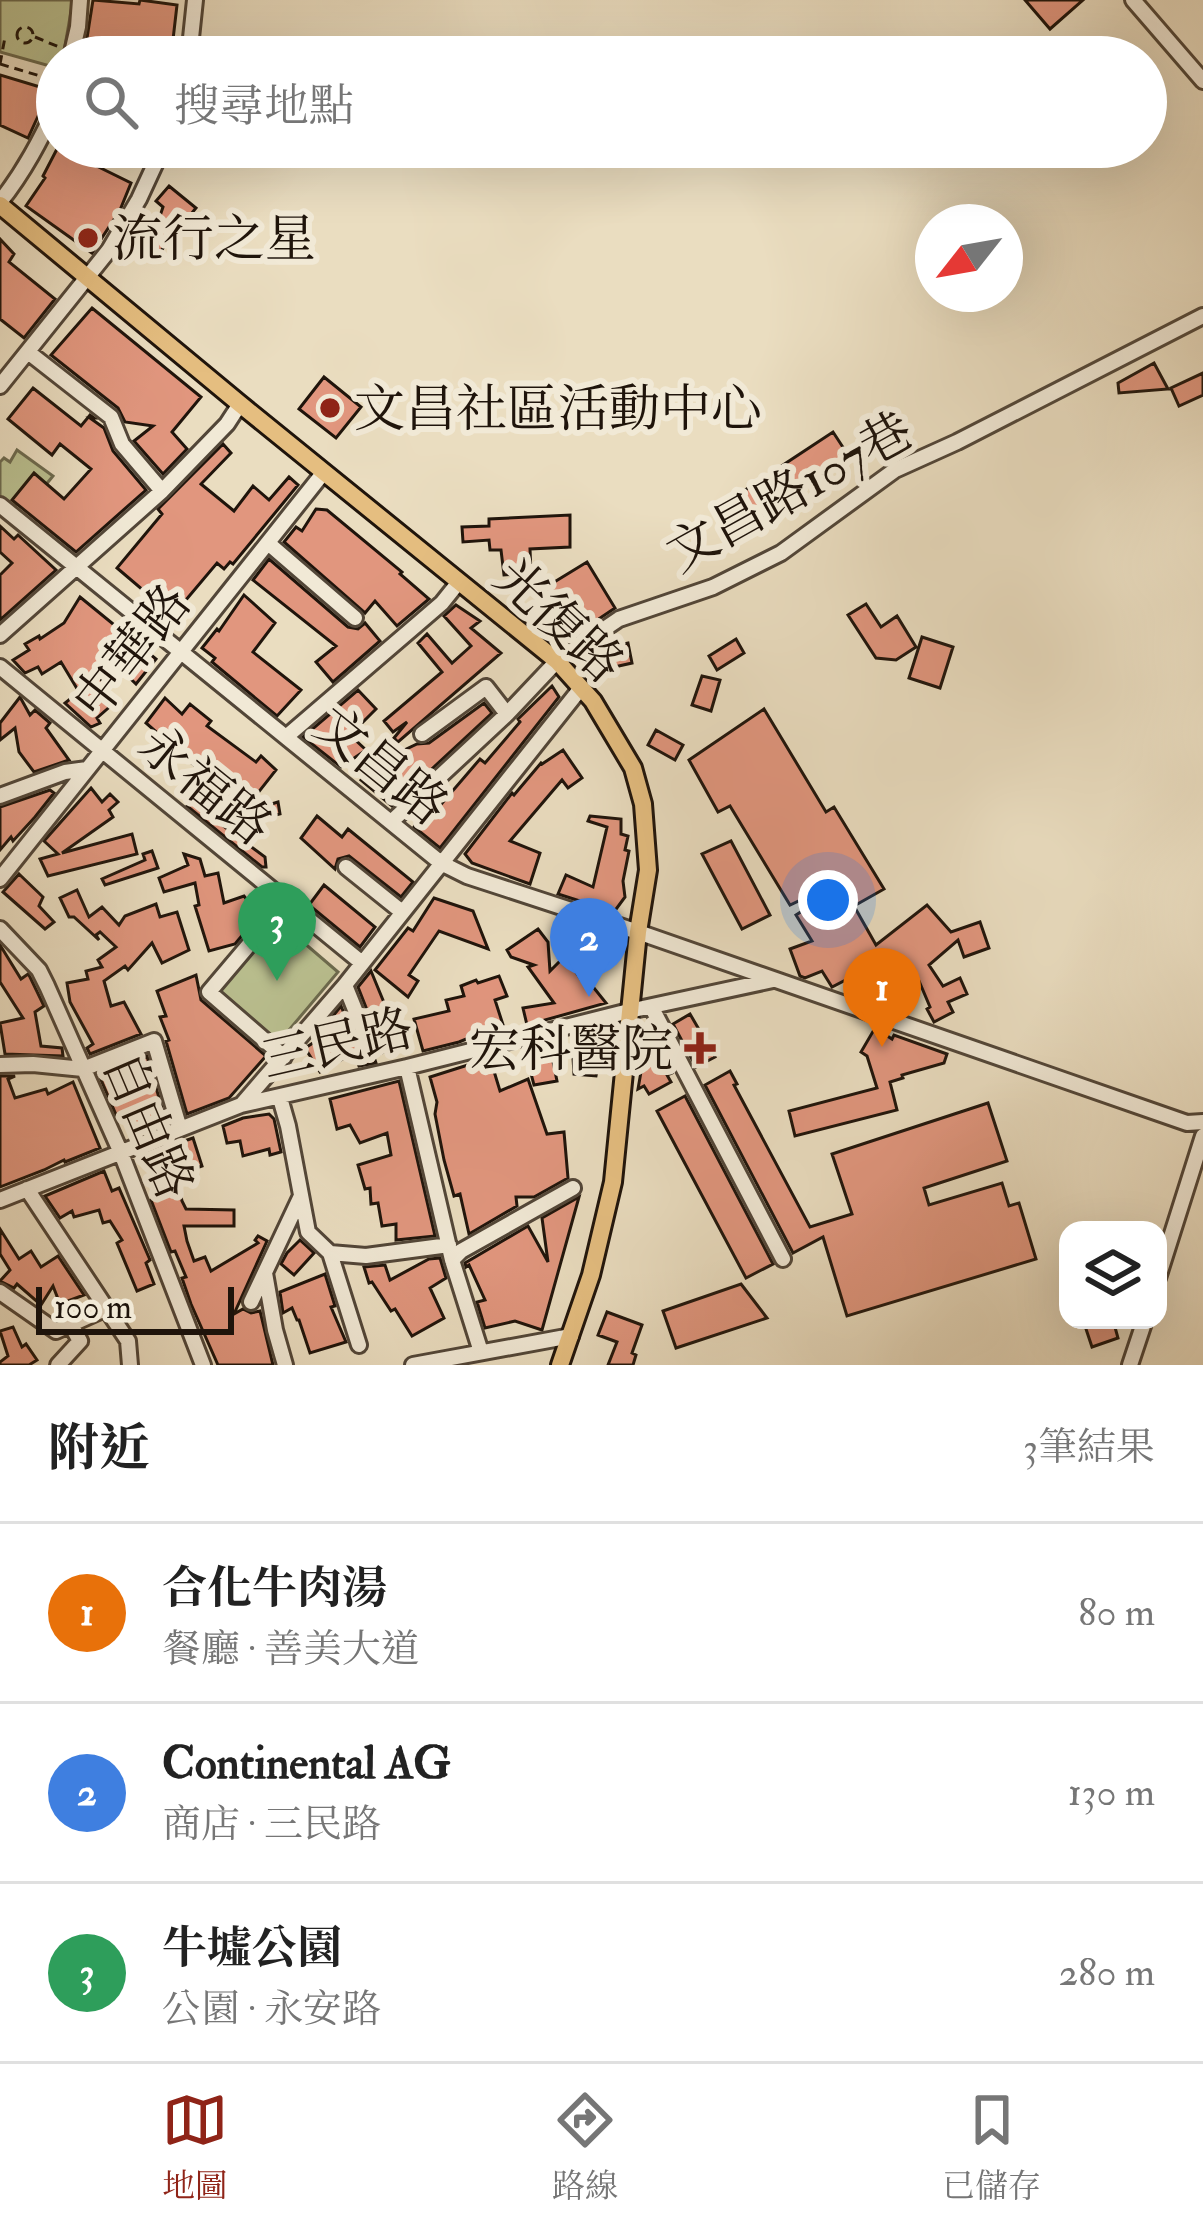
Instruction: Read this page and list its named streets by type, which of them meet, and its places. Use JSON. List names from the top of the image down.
{
  "streets": {
    "main road": ["光復路"],
    "street": [
      "文昌路107巷",
      "中華路",
      "文昌路",
      "永福路",
      "三民路",
      "自由路"
    ]
  },
  "crossings": [
    ["文昌路107巷", "光復路"],
    ["文昌路107巷", "文昌路"],
    ["光復路", "中華路"],
    ["光復路", "文昌路"],
    ["光復路", "三民路"],
    ["中華路", "文昌路"],
    ["中華路", "永福路"],
    ["文昌路", "三民路"],
    ["三民路", "自由路"]
  ],
  "places": {
    "other": ["流行之星", "文昌社區活動中心"],
    "health": ["宏科醫院"]
  },
  "scale_bar": "100 m",
  "north": "bottom left",
  "page": {
    "search": "搜尋地點",
    "pins": ["3", "2", "1"],
    "scale": "100 m",
    "heading": ["附近", "3筆結果"],
    "list": [
      {
        "mark": "1",
        "name": "合化牛肉湯",
        "note": "餐廳 · 善美大道",
        "value": "80 m"
      },
      {
        "mark": "2",
        "name": "Continental AG",
        "note": "商店 · 三民路",
        "value": "130 m"
      },
      {
        "mark": "3",
        "name": "牛墟公園",
        "note": "公園 · 永安路",
        "value": "280 m"
      }
    ],
    "nav": ["地圖", "路線", "已儲存"]
  }
}
